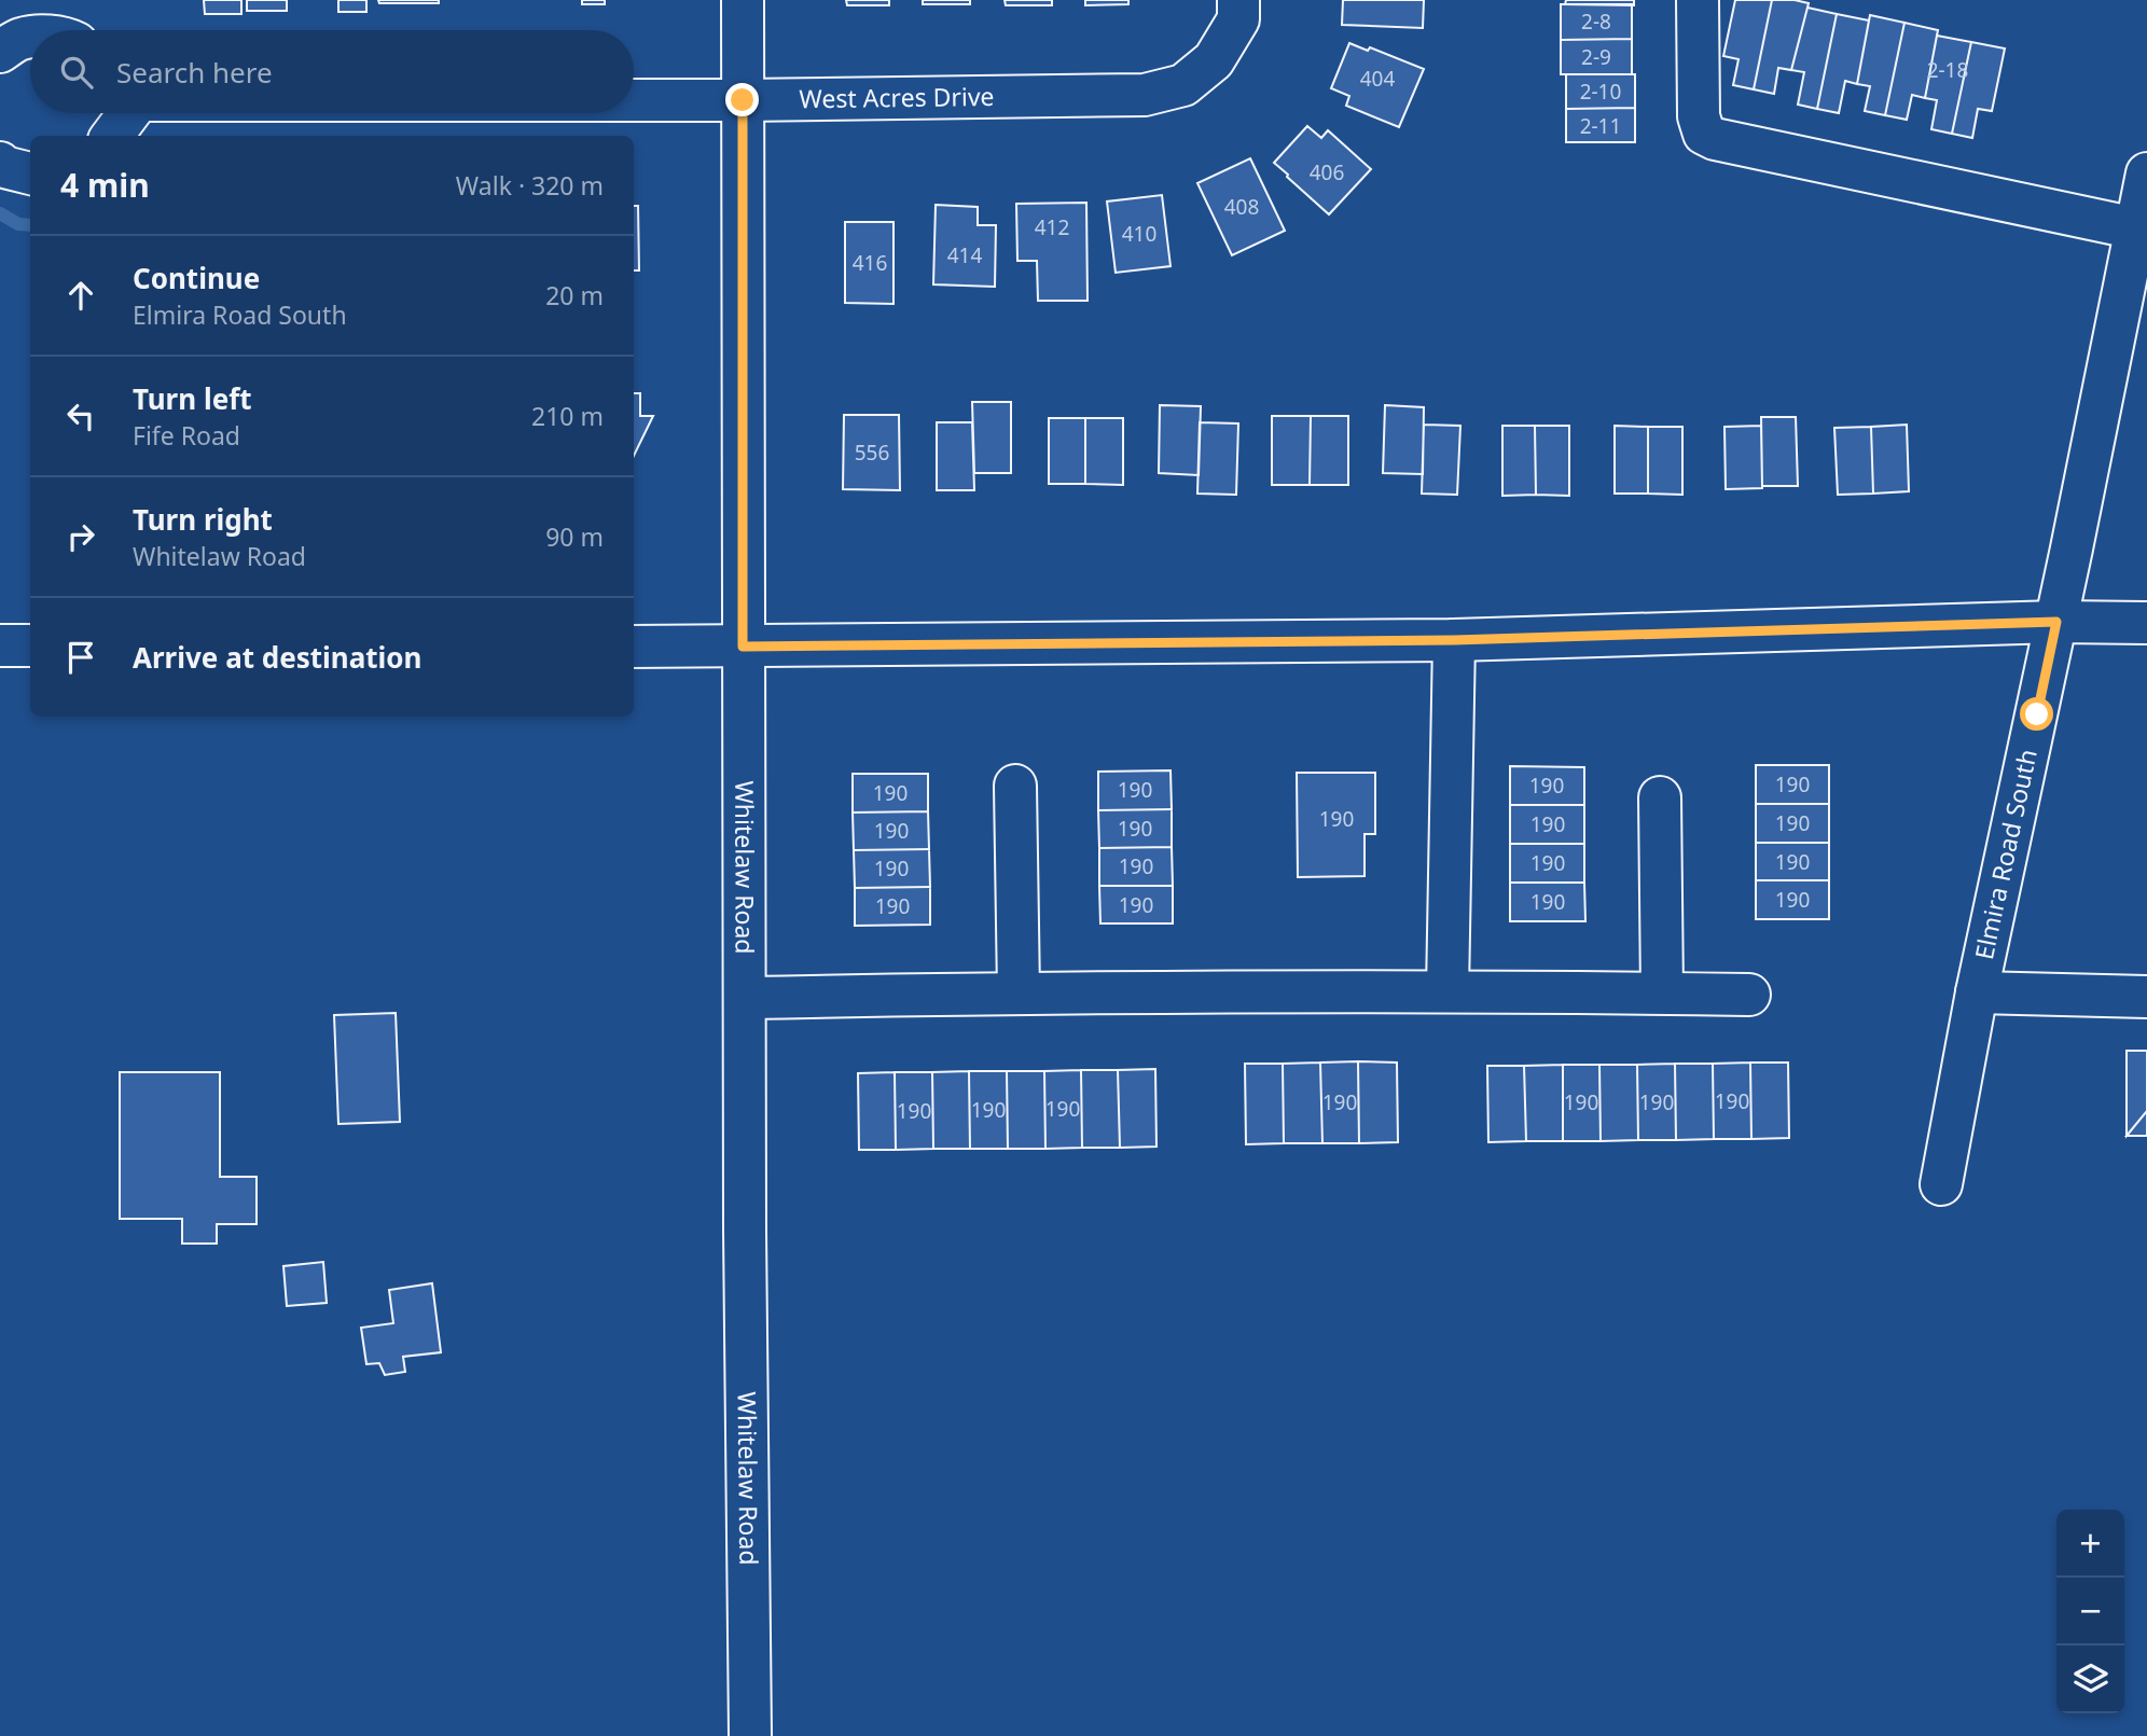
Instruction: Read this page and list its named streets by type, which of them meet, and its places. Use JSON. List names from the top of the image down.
{
  "streets": {
    "street": ["West Acres Drive", "Elmira Road South", "Whitelaw Road"]
  },
  "crossings": [
    ["West Acres Drive", "Whitelaw Road"]
  ],
  "house_numbers": [
    "2-8",
    "2-9",
    "2-18",
    "404",
    "2-10",
    "2-11",
    "406",
    "408",
    "412",
    "410",
    "414",
    "416",
    "556",
    "190",
    "190",
    "190",
    "190",
    "190",
    "190",
    "190",
    "190",
    "190",
    "190",
    "190",
    "190",
    "190",
    "190",
    "190",
    "190",
    "190",
    "190",
    "190",
    "190",
    "190",
    "190",
    "190",
    "190"
  ],
  "page": {
    "search": "Search here",
    "heading": ["4 min", "Walk · 320 m"],
    "list": [
      ["Continue", "Elmira Road South", "20 m"],
      ["Turn left", "Fife Road", "210 m"],
      ["Turn right", "Whitelaw Road", "90 m"],
      "Arrive at destination"
    ],
    "map_buttons": ["+", "−"]
  }
}
